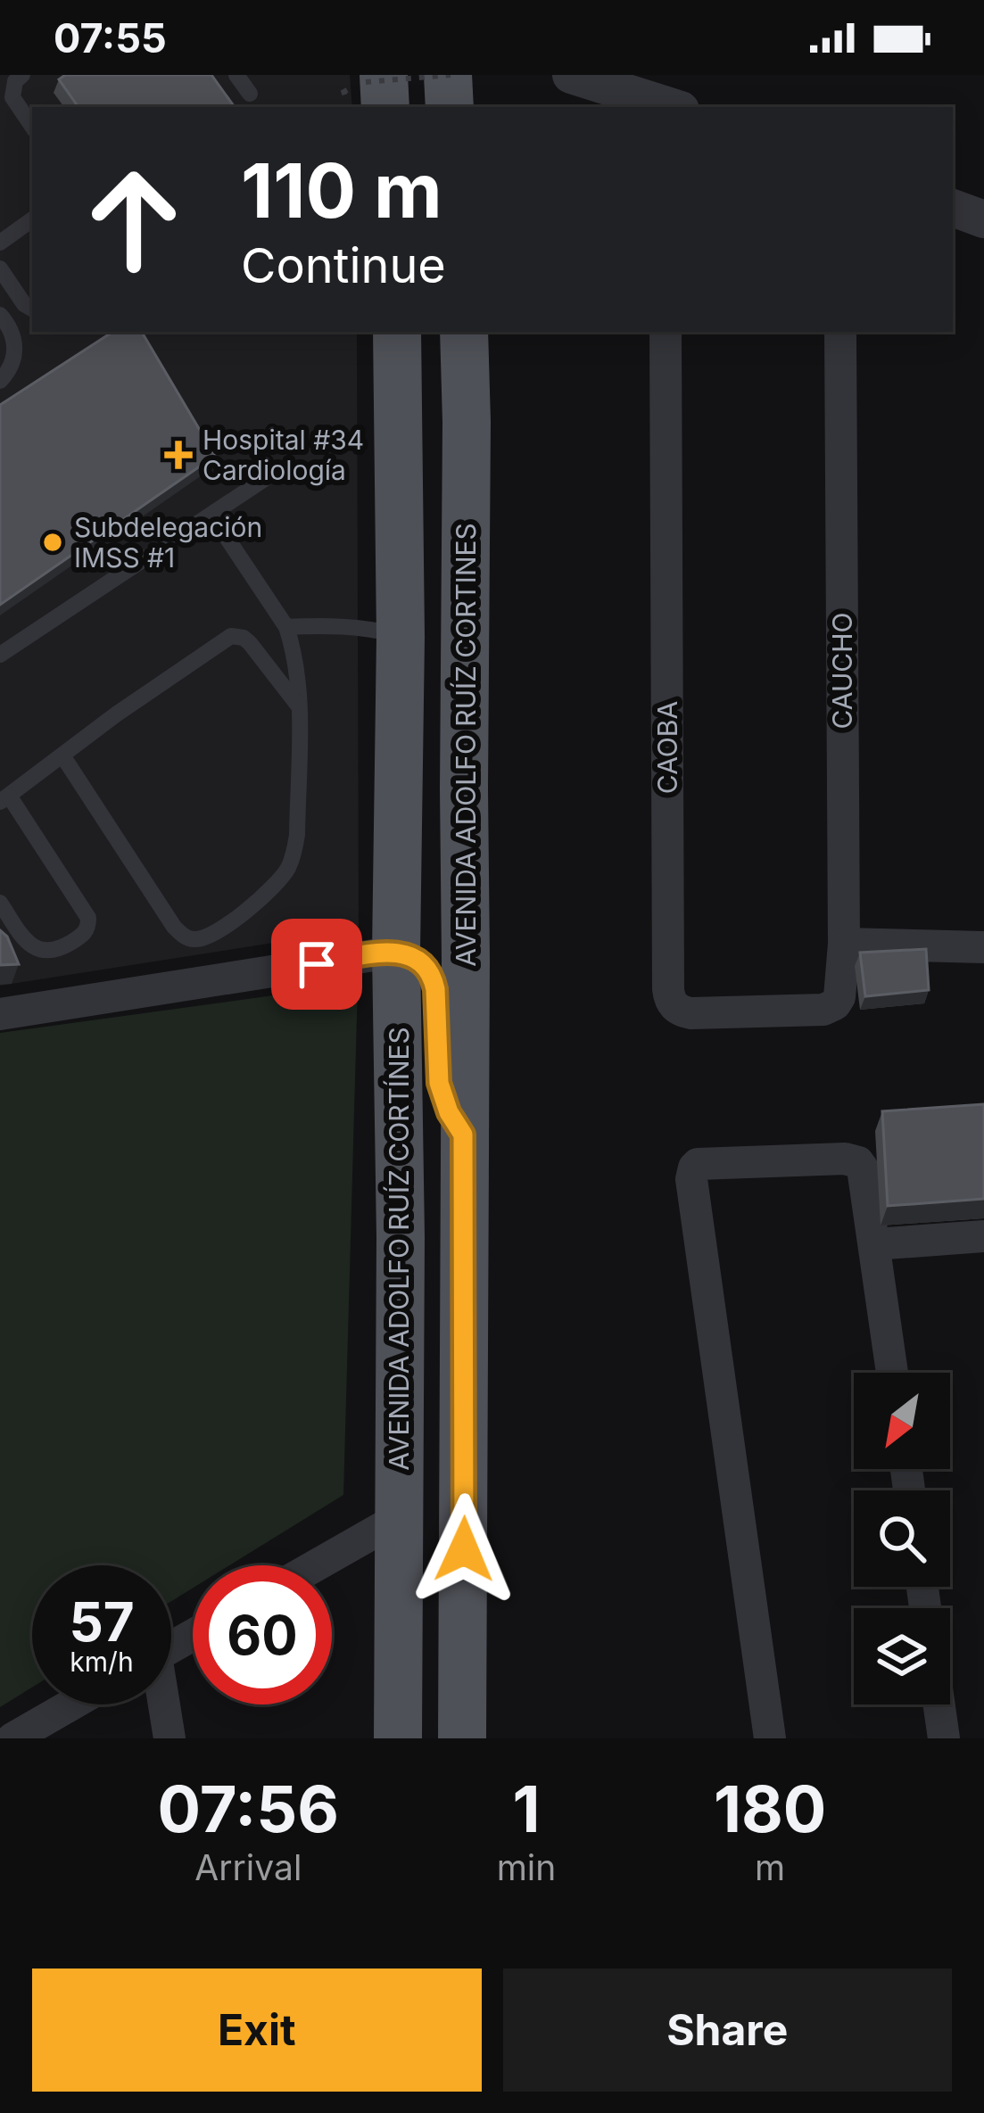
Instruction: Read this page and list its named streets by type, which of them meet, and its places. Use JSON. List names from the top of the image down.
{
  "streets": {
    "main road": ["AVENIDA ADOLFO RUÍZ CORTINES", "AVENIDA ADOLFO RUÍZ CORTÍNES"],
    "street": ["CAUCHO", "CAOBA"]
  },
  "crossings": [
    ["CAUCHO", "CAOBA"]
  ],
  "places": {
    "health": ["Hospital #34 Cardiología"],
    "other": ["Subdelegación IMSS #1"]
  },
  "north": "bottom left",
  "page": {
    "status": "07:55",
    "turn": ["110 m", "Continue"],
    "speed": "57 km/h",
    "limit": "60",
    "eta": [
      "07:56",
      "Arrival",
      "1",
      "min",
      "180",
      "m"
    ],
    "buttons": ["Exit", "Share"]
  }
}
